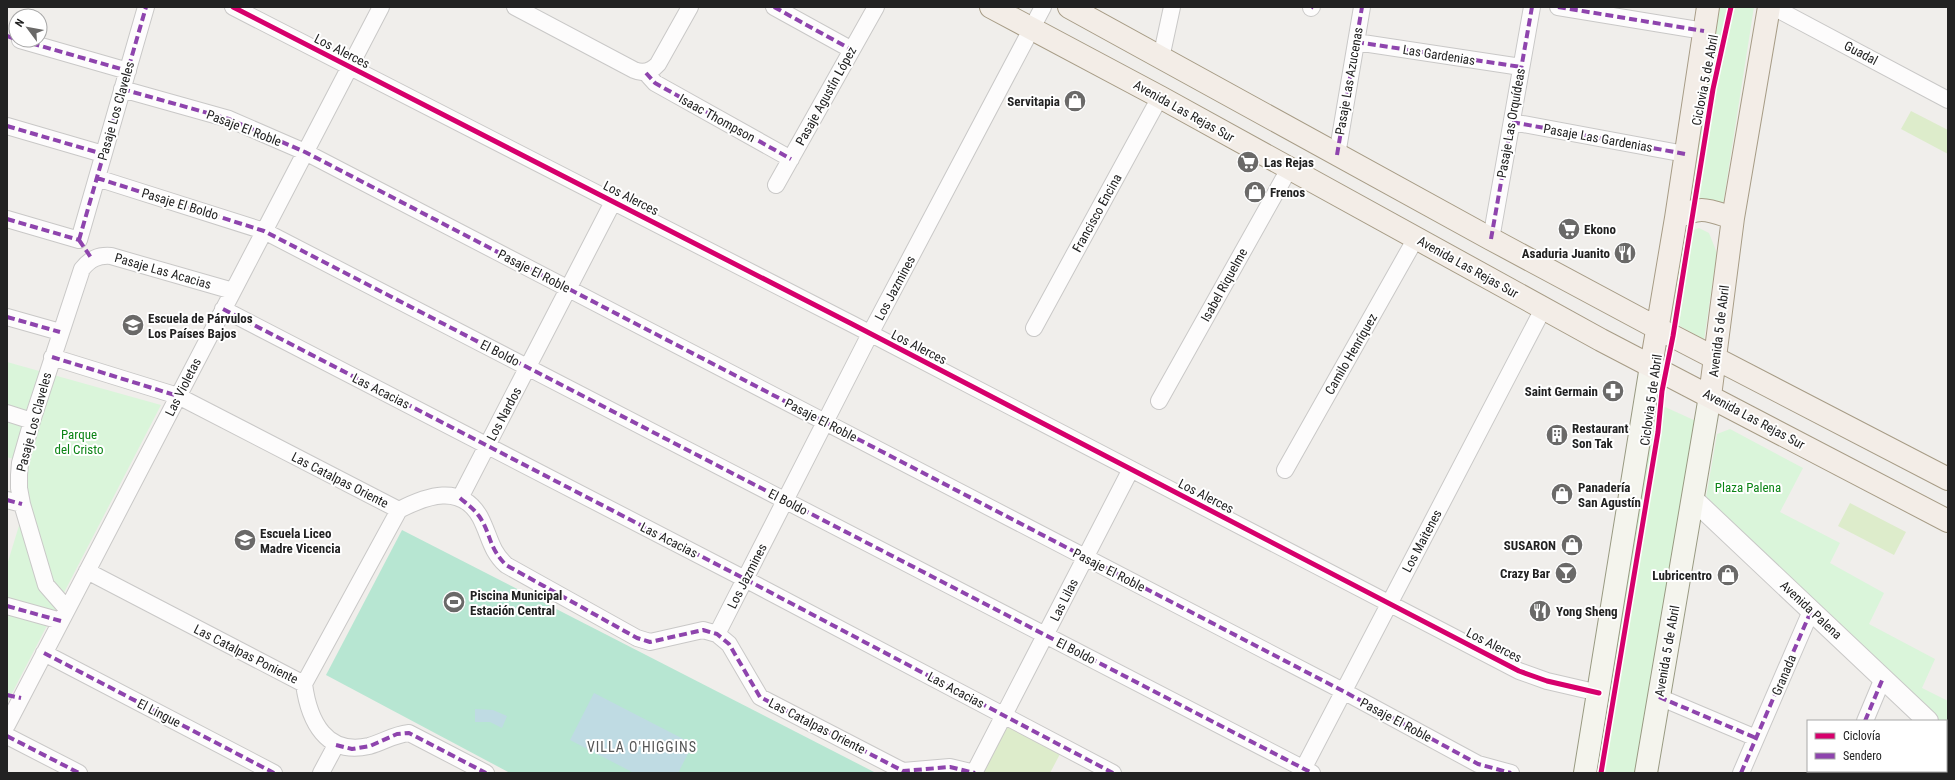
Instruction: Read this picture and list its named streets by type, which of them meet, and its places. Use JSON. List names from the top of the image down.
{
  "streets": {
    "main road": ["Avenida Las Rejas Sur", "Avenida 5 de Abril"],
    "street": [
      "Los Alerces",
      "Guadal",
      "Las Gardenias",
      "Pasaje Las Azucenas",
      "Pasaje Agustín López",
      "Pasaje Los Claveles",
      "Isaac Thompson",
      "Pasaje Las Orquídeas",
      "Pasaje El Roble",
      "Pasaje Las Gardenias",
      "Pasaje El Boldo",
      "Francisco Encina",
      "Pasaje Las Acacias",
      "Isabel Riquelme",
      "Los Jazmines",
      "El Boldo",
      "Camilo Henríquez",
      "Las Violetas",
      "Las Acacias",
      "Los Nardos",
      "Las Catalpas Oriente",
      "Los Maitenes",
      "Las Lilas",
      "Avenida Palena",
      "Las Catalpas Poniente",
      "Granada",
      "El Lingue"
    ],
    "cycle path": ["Ciclovia 5 de Abril"]
  },
  "crossings": [
    ["Los Alerces", "Los Jazmines"],
    ["Los Alerces", "Las Violetas"],
    ["Los Alerces", "Los Nardos"],
    ["Los Alerces", "Los Maitenes"],
    ["Los Alerces", "Las Lilas"],
    ["Las Gardenias", "Pasaje Las Azucenas"],
    ["Las Gardenias", "Pasaje Las Orquídeas"],
    ["Pasaje Agustín López", "Isaac Thompson"],
    ["Pasaje Los Claveles", "Pasaje El Roble"],
    ["Pasaje Los Claveles", "Pasaje El Boldo"],
    ["Pasaje Los Claveles", "Pasaje Las Acacias"],
    ["Pasaje Los Claveles", "Las Violetas"],
    ["Avenida Las Rejas Sur", "Francisco Encina"],
    ["Avenida Las Rejas Sur", "Isabel Riquelme"],
    ["Avenida Las Rejas Sur", "Los Jazmines"],
    ["Avenida Las Rejas Sur", "Avenida 5 de Abril"],
    ["Avenida Las Rejas Sur", "Camilo Henríquez"],
    ["Avenida Las Rejas Sur", "Los Maitenes"],
    ["Pasaje Las Orquídeas", "Pasaje Las Gardenias"],
    ["Pasaje El Roble", "Los Jazmines"],
    ["Pasaje El Roble", "Las Violetas"],
    ["Pasaje El Roble", "Los Nardos"],
    ["Pasaje El Roble", "Los Maitenes"],
    ["Pasaje El Roble", "Las Lilas"],
    ["Pasaje El Boldo", "El Boldo"],
    ["Pasaje El Boldo", "Las Violetas"],
    ["Pasaje Las Acacias", "Las Violetas"],
    ["Los Jazmines", "El Boldo"],
    ["Los Jazmines", "Las Acacias"],
    ["Los Jazmines", "Las Catalpas Oriente"],
    ["Avenida 5 de Abril", "Avenida Palena"],
    ["El Boldo", "Las Violetas"],
    ["El Boldo", "Los Nardos"],
    ["El Boldo", "Los Maitenes"],
    ["El Boldo", "Las Lilas"],
    ["Las Violetas", "Las Acacias"],
    ["Las Violetas", "Las Catalpas Oriente"],
    ["Las Violetas", "Las Catalpas Poniente"],
    ["Las Violetas", "El Lingue"],
    ["Las Acacias", "Los Nardos"],
    ["Las Acacias", "Las Lilas"],
    ["Los Nardos", "Las Catalpas Oriente"],
    ["Las Catalpas Oriente", "Las Lilas"],
    ["Avenida Palena", "Granada"]
  ],
  "districts": ["VILLA O'HIGGINS"],
  "parks": ["Parque del Cristo", "Plaza Palena"],
  "places": {
    "shop": [
      "Servitapia",
      "Frenos",
      "Panadería San Agustín",
      "SUSARON",
      "Lubricentro"
    ],
    "supermarket": ["Las Rejas", "Ekono"],
    "restaurant": ["Asaduria Juanito", "Yong Sheng"],
    "school or university": ["Escuela de Párvulos Los Países Bajos", "Escuela Liceo Madre Vicencia"],
    "pharmacy": ["Saint Germain"],
    "building": ["Restaurant Son Tak"],
    "bar": ["Crazy Bar"],
    "sports": ["Piscina Municipal Estación Central"]
  },
  "legend": ["Ciclovía", "Sendero"],
  "north": "top left"
}
